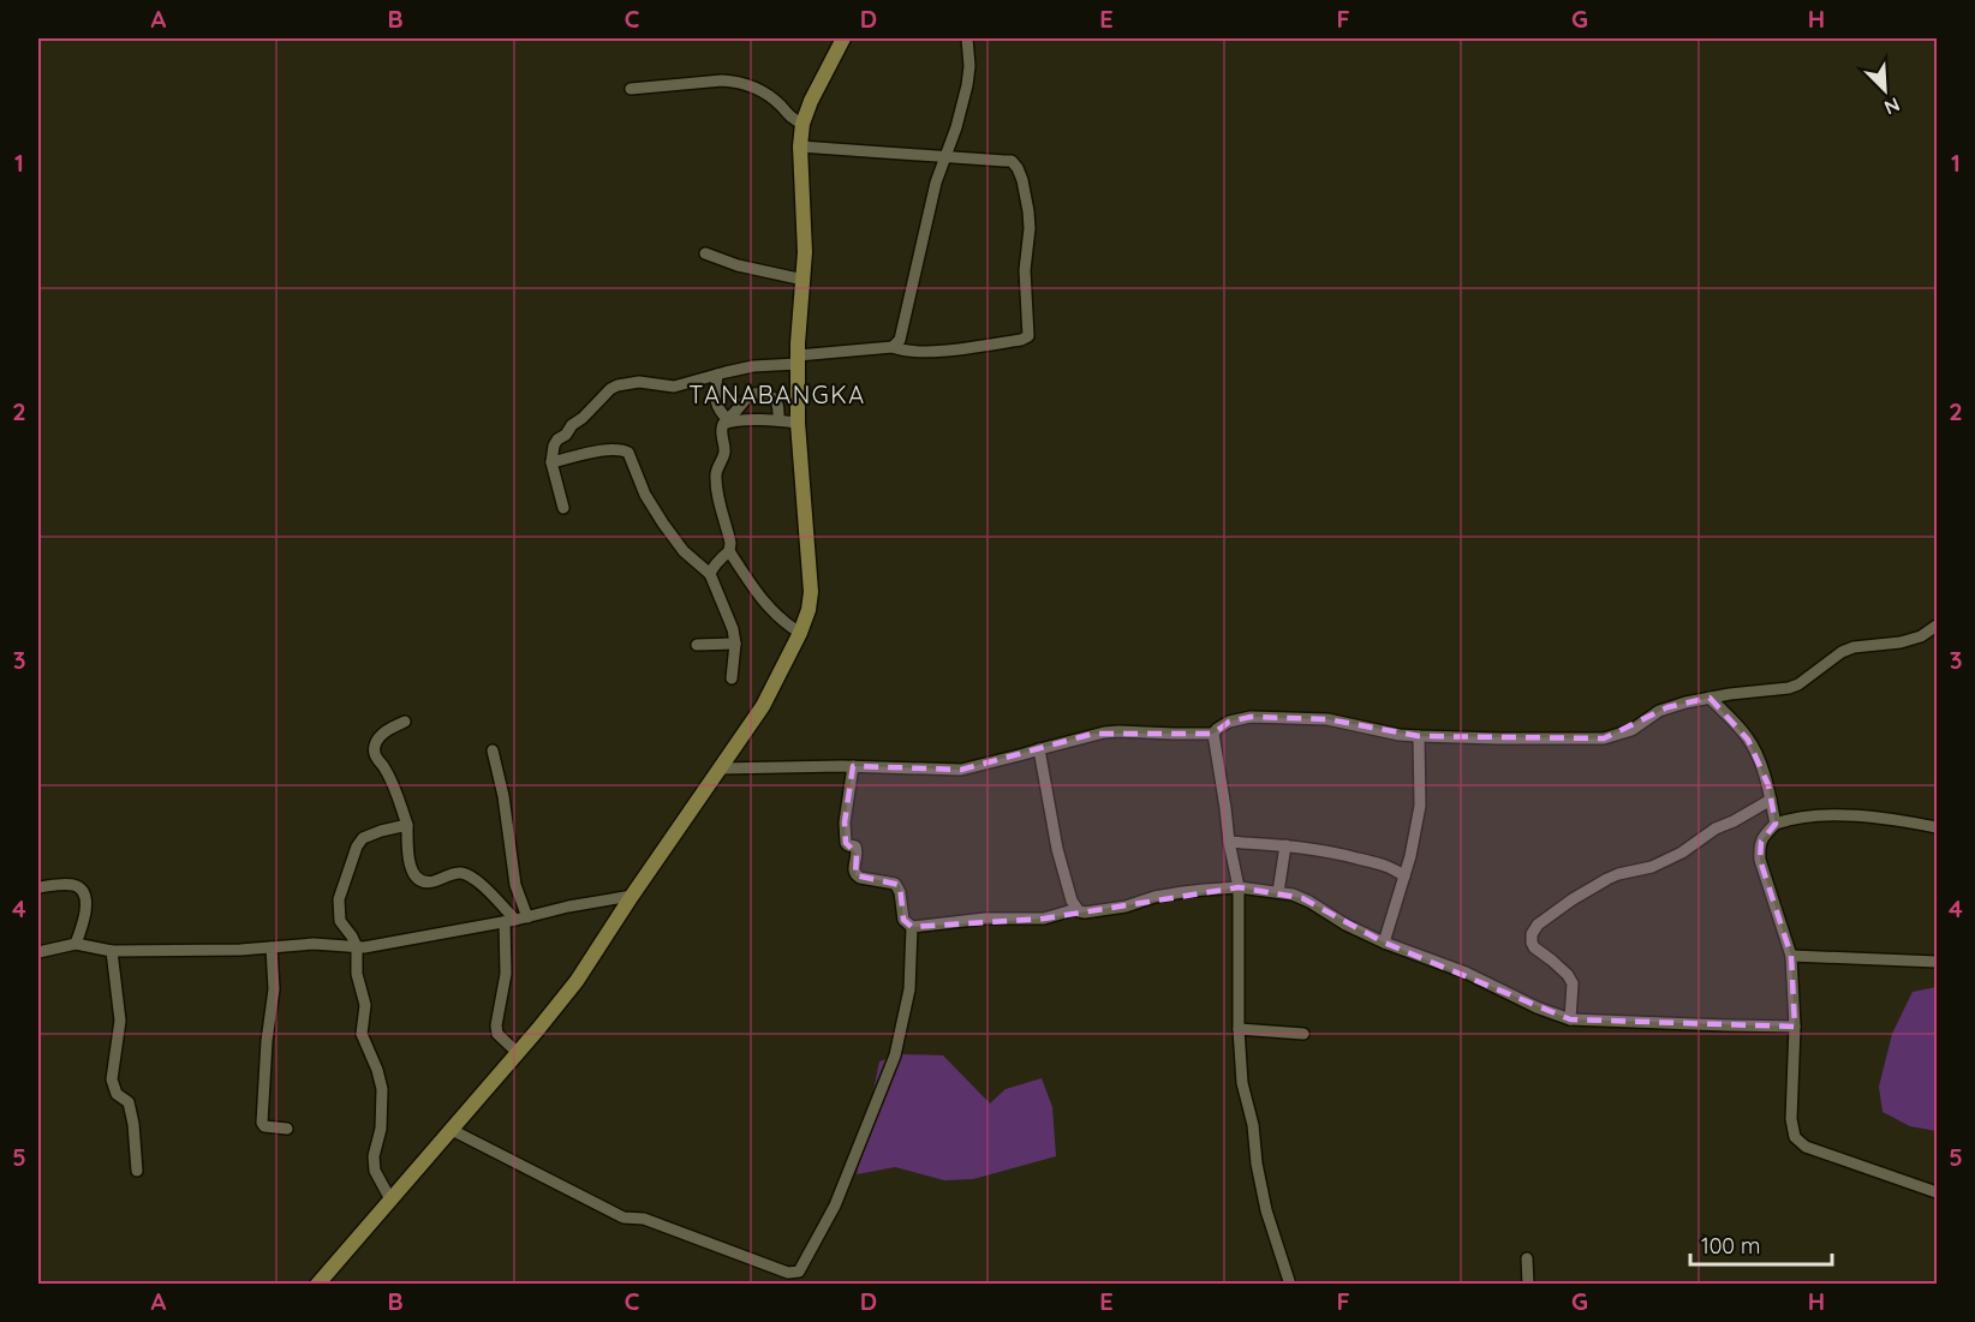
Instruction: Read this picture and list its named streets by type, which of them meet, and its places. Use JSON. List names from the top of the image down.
{
  "districts": ["TANABANGKA"],
  "scale_bar": "100 m",
  "north": "bottom right",
  "grid": {
    "columns": [
      "A",
      "B",
      "C",
      "D",
      "E",
      "F",
      "G",
      "H"
    ],
    "rows": [
      "1",
      "2",
      "3",
      "4",
      "5"
    ]
  }
}
